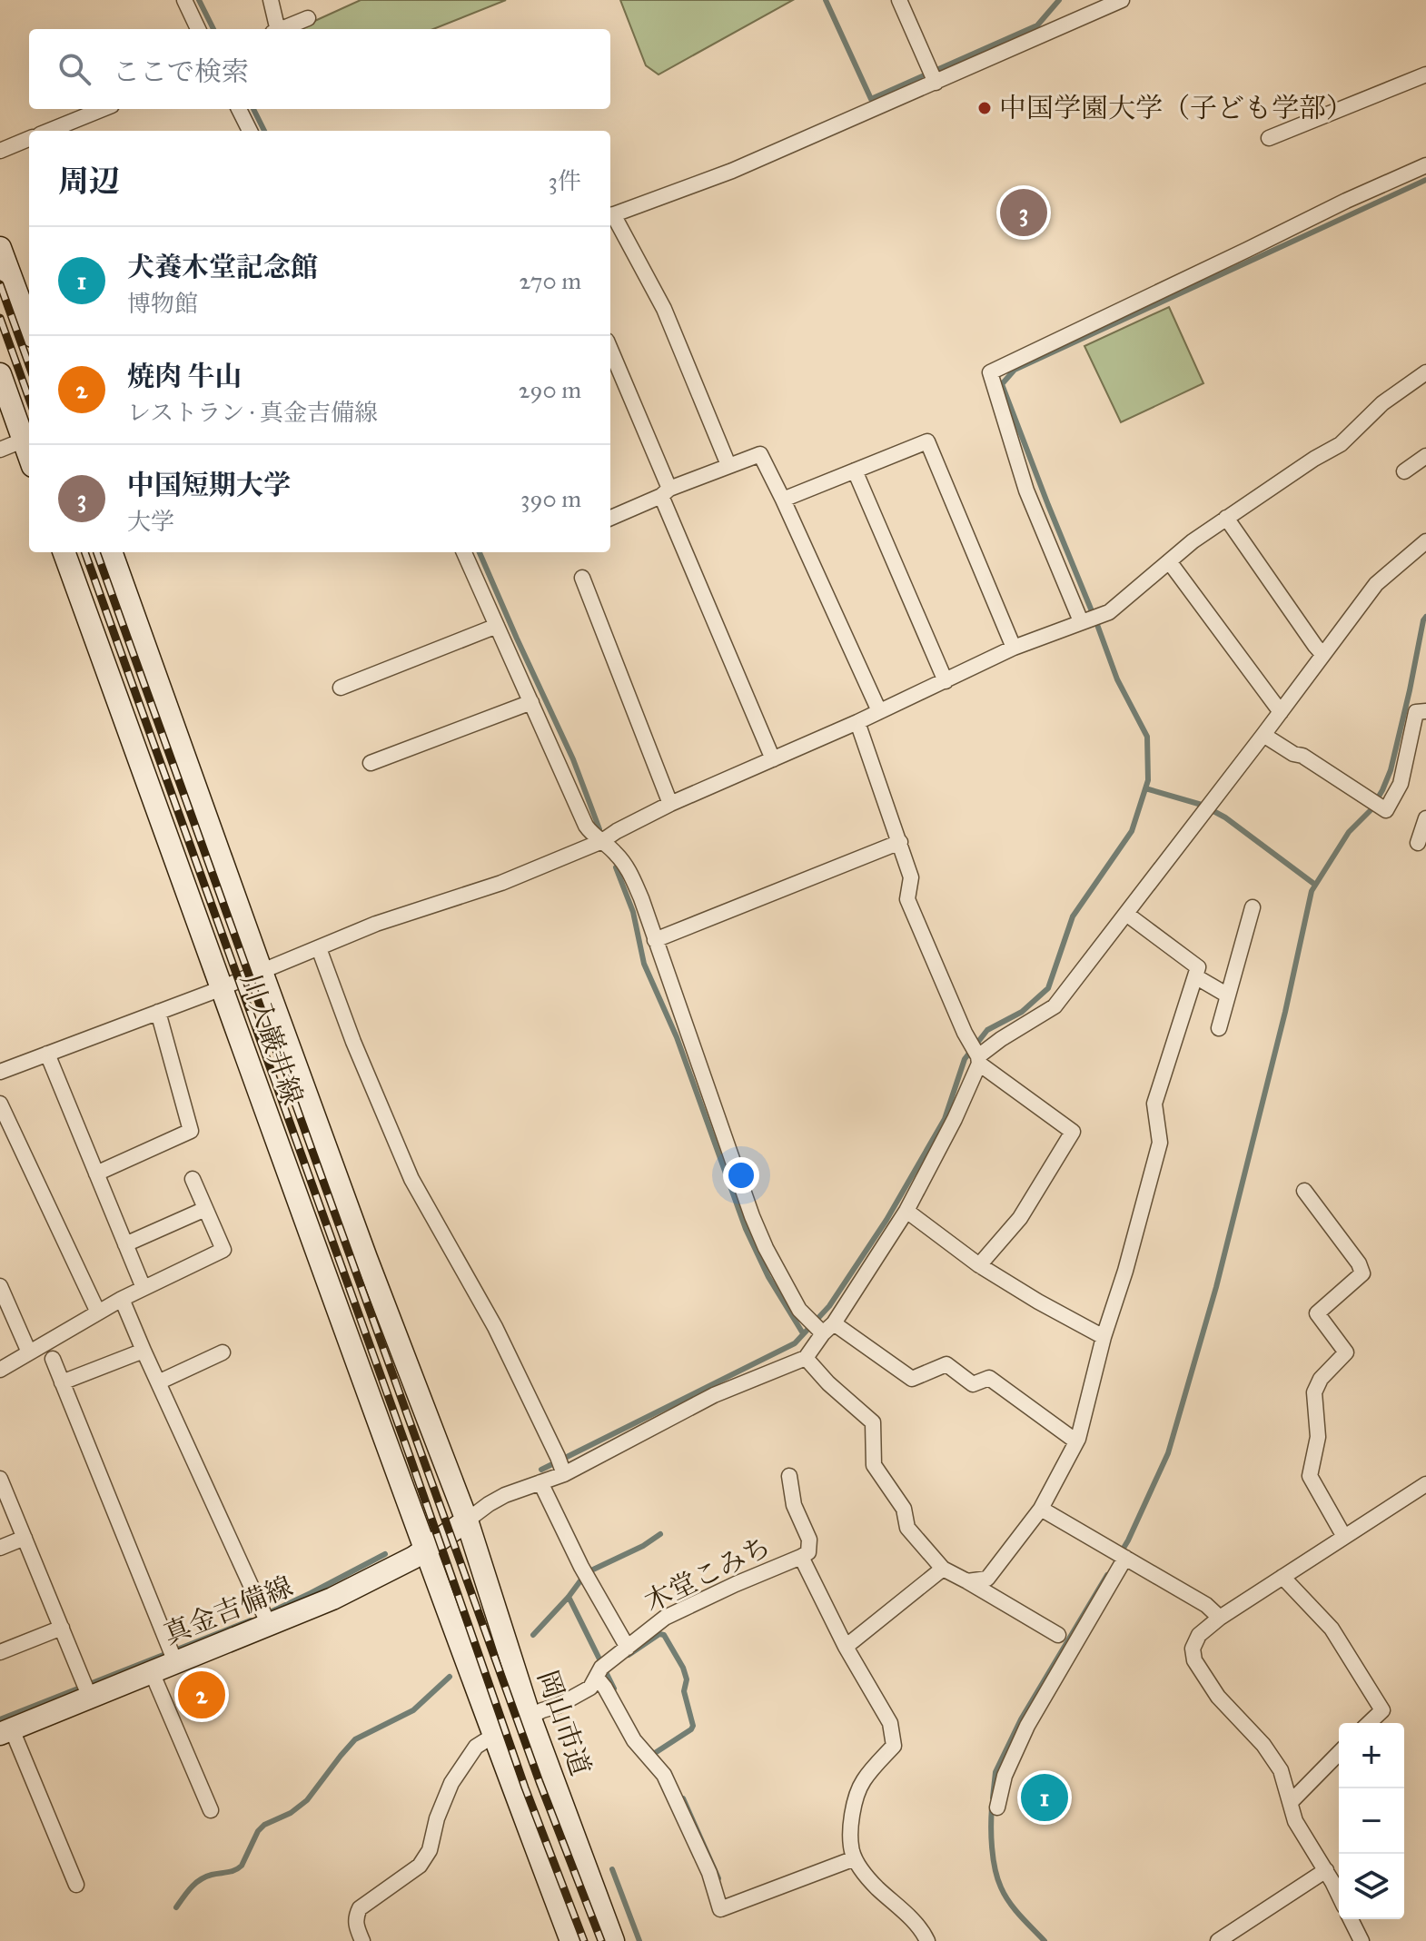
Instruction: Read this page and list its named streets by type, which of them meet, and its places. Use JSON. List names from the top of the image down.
{
  "streets": {
    "main road": ["川入巌井線", "真金吉備線", "岡山市道"],
    "street": ["木堂こみち"]
  },
  "crossings": [
    ["川入巌井線", "真金吉備線"],
    ["川入巌井線", "岡山市道"],
    ["木堂こみち", "岡山市道"],
    ["真金吉備線", "岡山市道"]
  ],
  "places": ["中国学園大学（子ども学部）"],
  "page": {
    "search": "ここで検索",
    "heading": ["周辺", "3件"],
    "pins": ["3", "2", "1"],
    "list": [
      {
        "mark": "1",
        "name": "犬養木堂記念館",
        "note": "博物館",
        "value": "270 m"
      },
      {
        "mark": "2",
        "name": "焼肉 牛山",
        "note": "レストラン · 真金吉備線",
        "value": "290 m"
      },
      {
        "mark": "3",
        "name": "中国短期大学",
        "note": "大学",
        "value": "390 m"
      }
    ],
    "map_buttons": ["+", "−"]
  }
}
